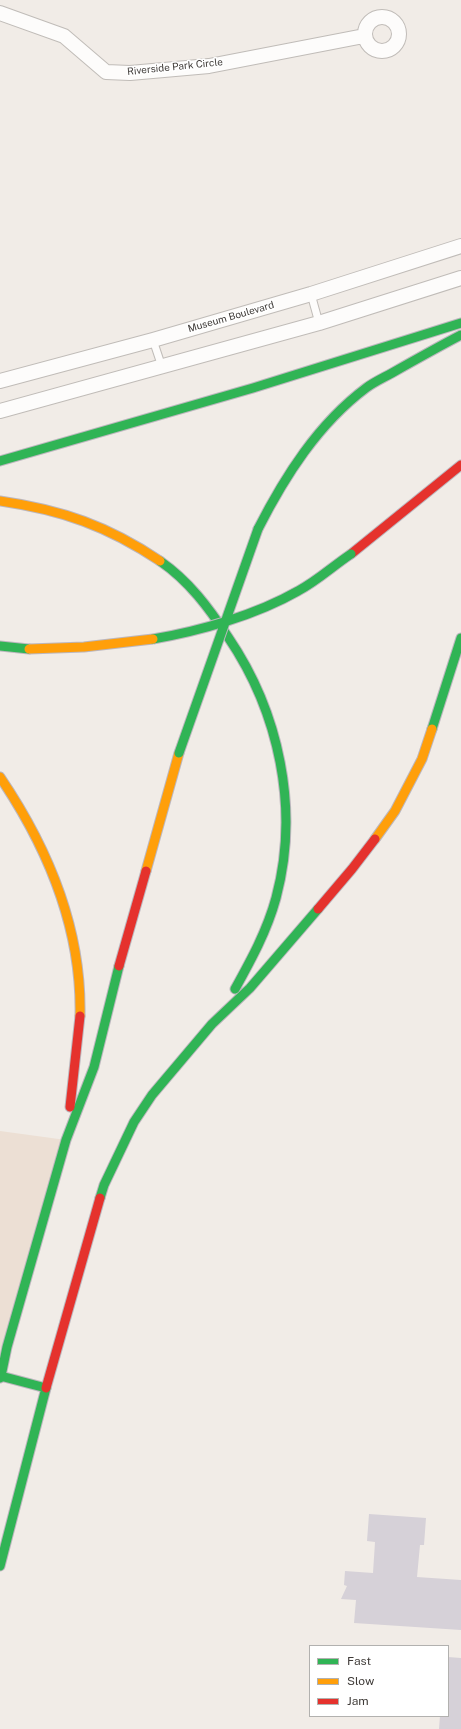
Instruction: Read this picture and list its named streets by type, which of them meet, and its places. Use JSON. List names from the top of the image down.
{
  "streets": {
    "street": ["Riverside Park Circle", "Museum Boulevard"]
  },
  "legend": ["Fast", "Slow", "Jam"]
}
